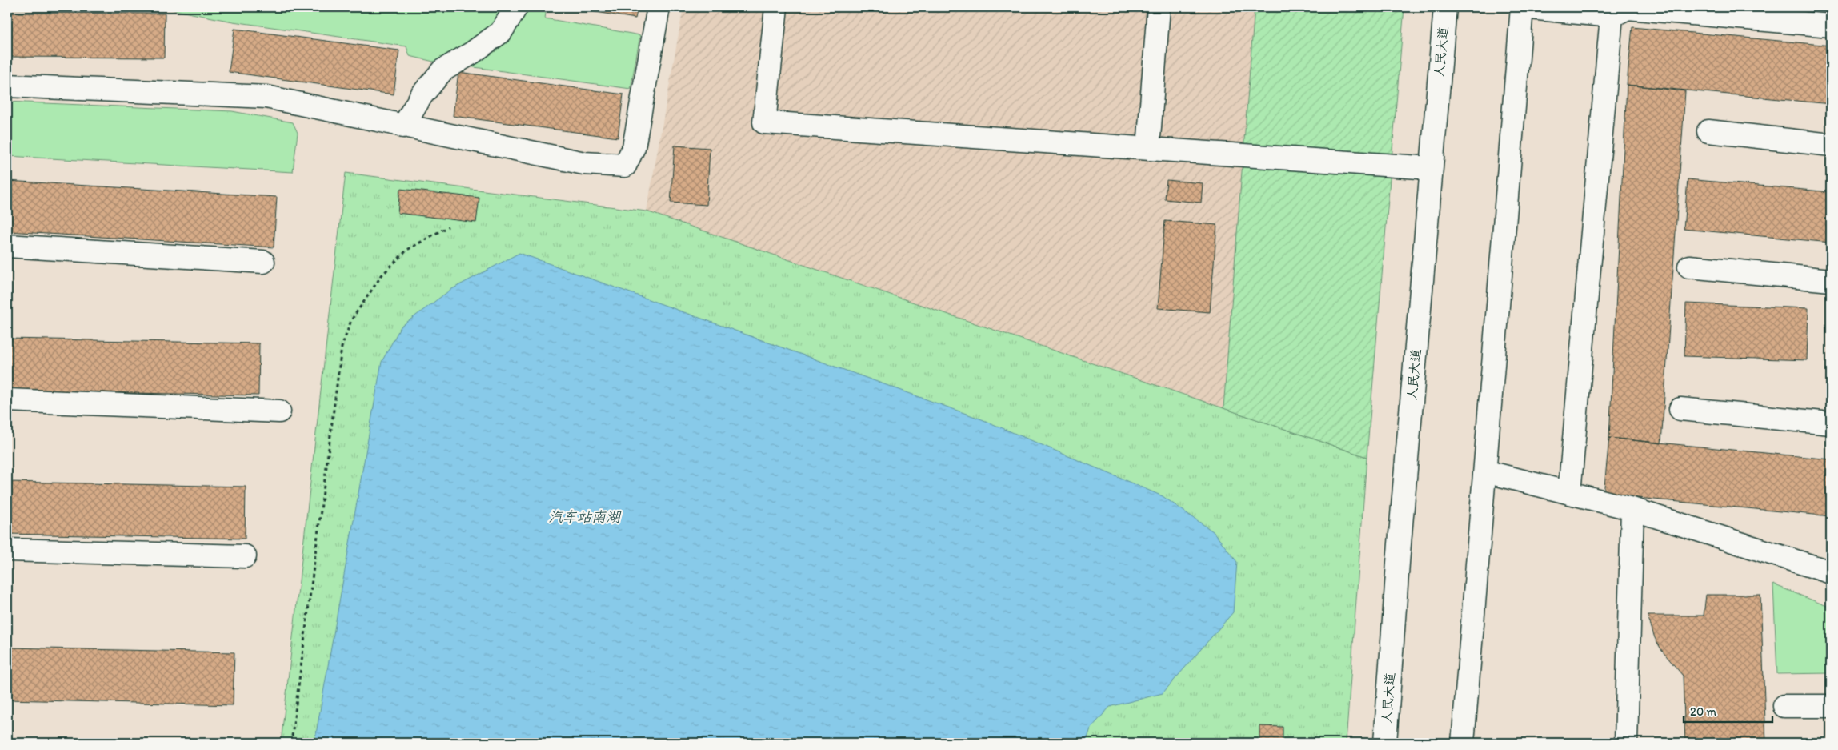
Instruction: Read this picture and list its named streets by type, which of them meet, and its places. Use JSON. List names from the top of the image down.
{
  "streets": {
    "main road": ["人民大道"]
  },
  "water": ["汽车站南湖"],
  "scale_bar": "20 m"
}
